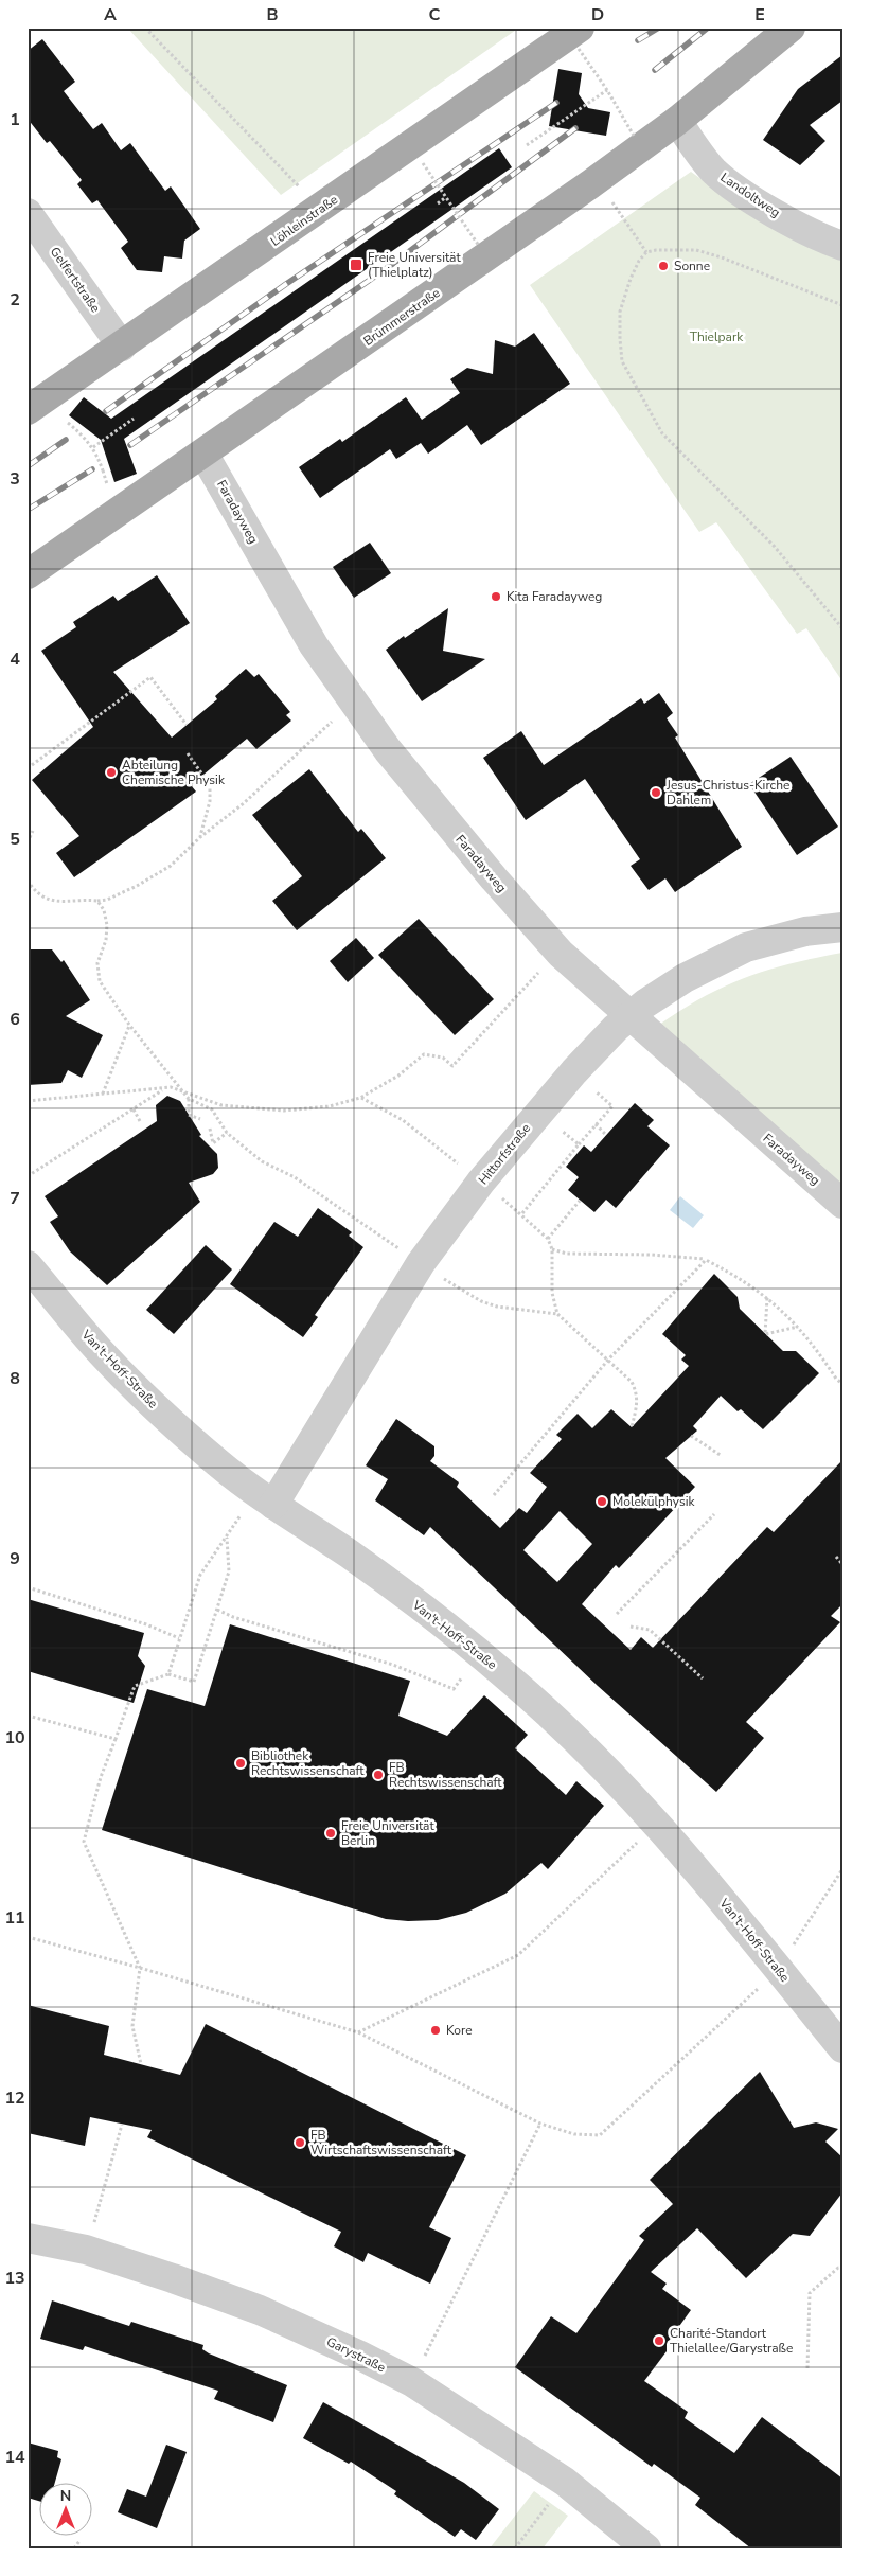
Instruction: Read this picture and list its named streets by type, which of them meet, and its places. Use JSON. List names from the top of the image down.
{
  "streets": {
    "main road": ["Löhleinstraße", "Brümmerstraße"],
    "street": [
      "Landoltweg",
      "Gelfertstraße",
      "Faradayweg",
      "Hittorfstraße",
      "Van't-Hoff-Straße",
      "Garystraße"
    ]
  },
  "crossings": [
    ["Landoltweg", "Brümmerstraße"],
    ["Löhleinstraße", "Gelfertstraße"],
    ["Brümmerstraße", "Faradayweg"],
    ["Faradayweg", "Hittorfstraße"],
    ["Hittorfstraße", "Van't-Hoff-Straße"]
  ],
  "parks": ["Thielpark"],
  "places": {
    "transit": ["Freie Universität (Thielplatz)"],
    "other": [
      "Sonne",
      "Kita Faradayweg",
      "Abteilung Chemische Physik",
      "Jesus-Christus-Kirche Dahlem",
      "Molekülphysik",
      "Bibliothek Rechtswissenschaft",
      "FB Rechtswissenschaft",
      "Freie Universität Berlin",
      "Kore",
      "FB Wirtschaftswissenschaft",
      "Charité-Standort Thielallee/Garystraße"
    ]
  },
  "north": "top",
  "grid": {
    "columns": [
      "A",
      "B",
      "C",
      "D",
      "E"
    ],
    "rows": [
      "1",
      "2",
      "3",
      "4",
      "5",
      "6",
      "7",
      "8",
      "9",
      "10",
      "11",
      "12",
      "13",
      "14"
    ]
  }
}
